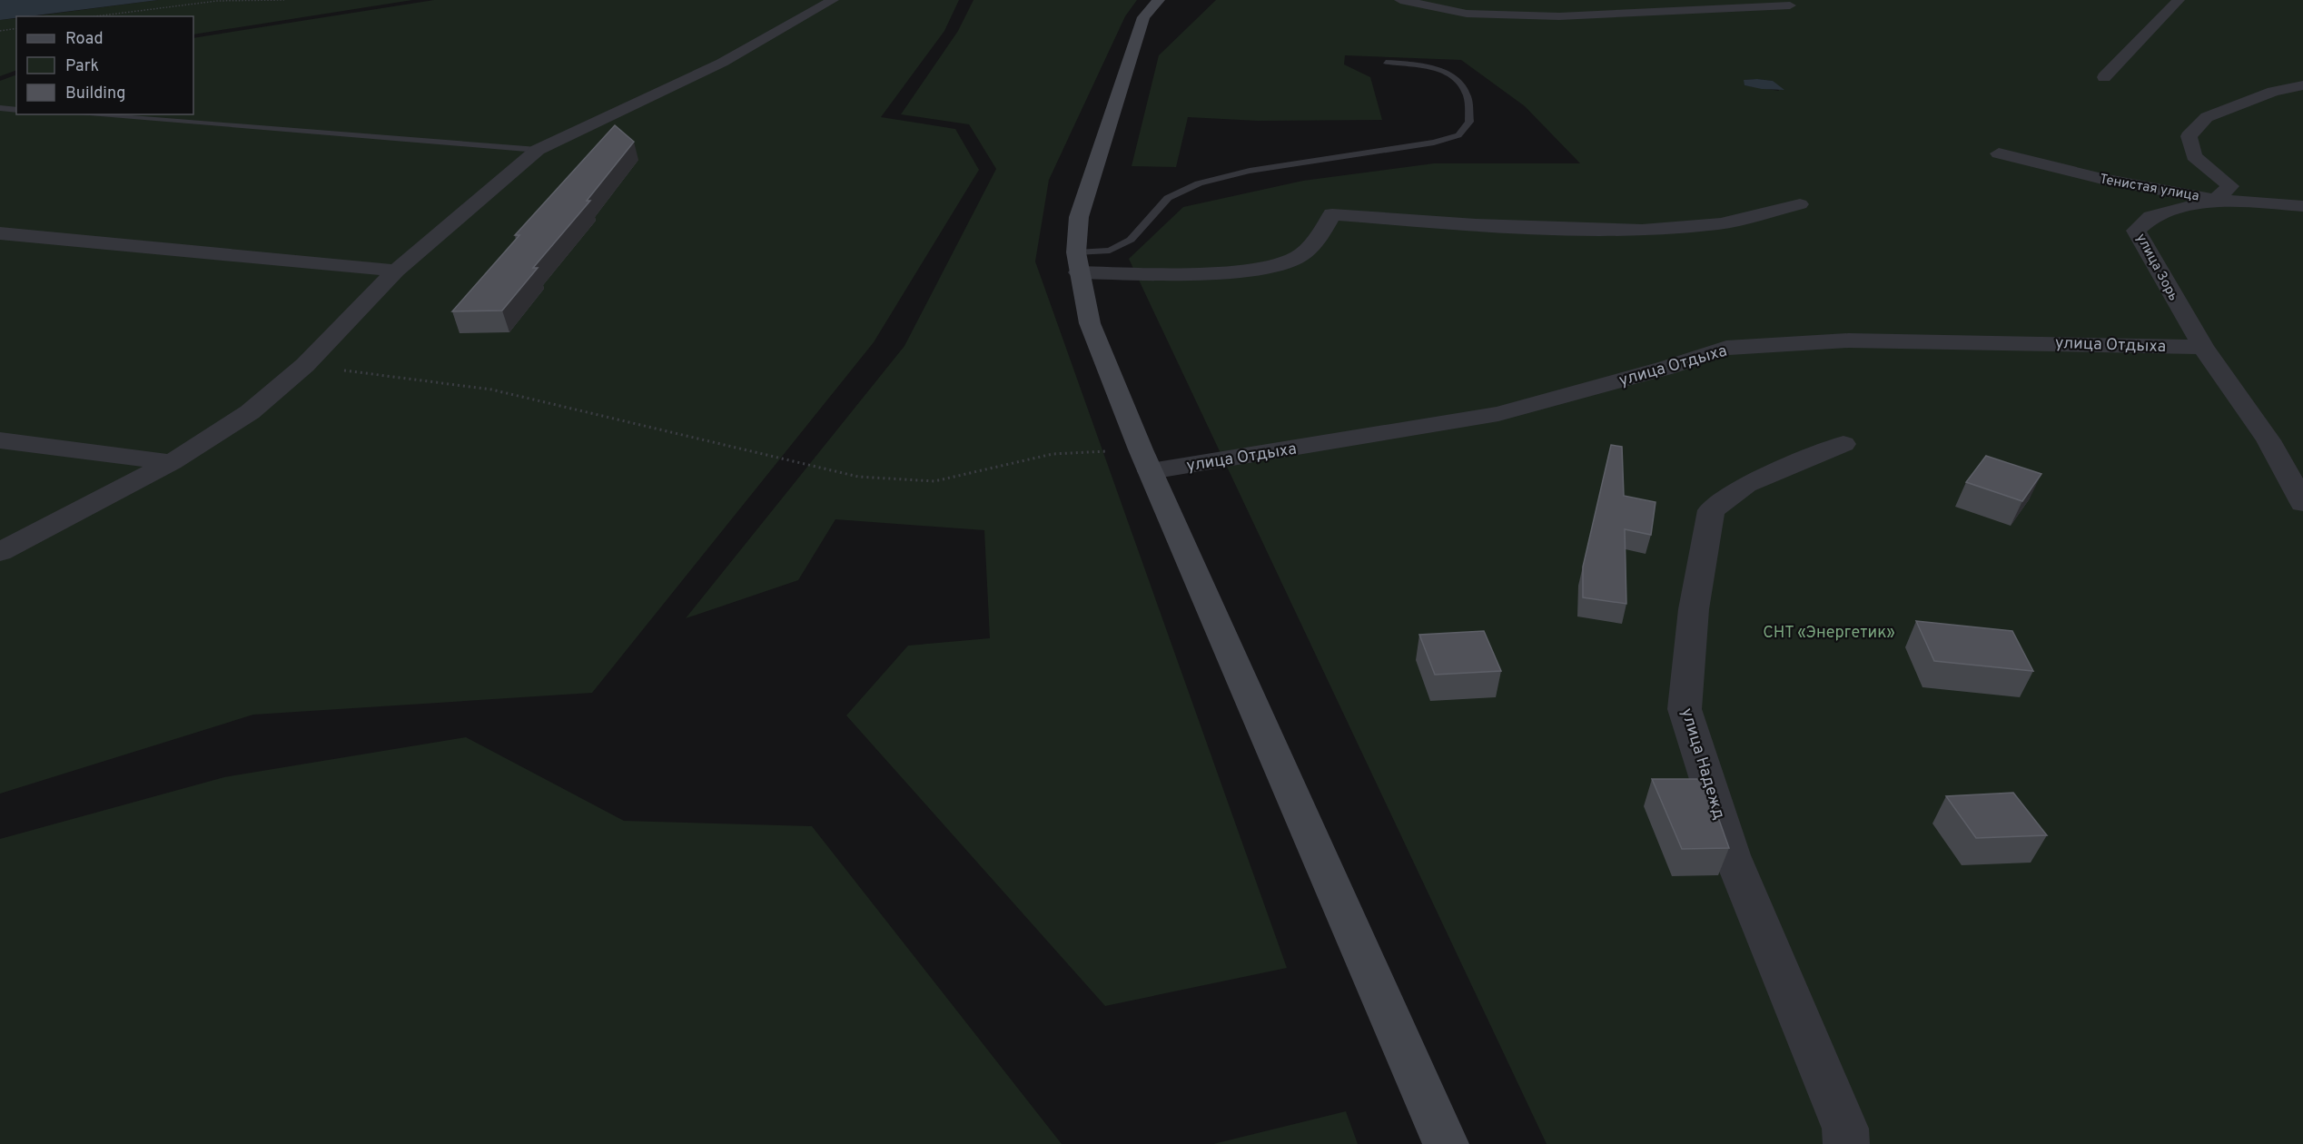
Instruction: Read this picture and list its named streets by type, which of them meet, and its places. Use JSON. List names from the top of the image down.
{
  "streets": {
    "street": [
      "Тенистая улица",
      "улица Зорь",
      "улица Отдыха",
      "улица Надежд"
    ]
  },
  "crossings": [
    ["Тенистая улица", "улица Зорь"],
    ["улица Зорь", "улица Отдыха"]
  ],
  "parks": ["СНТ «Энергетик»"],
  "legend": ["Road", "Park", "Building"]
}
